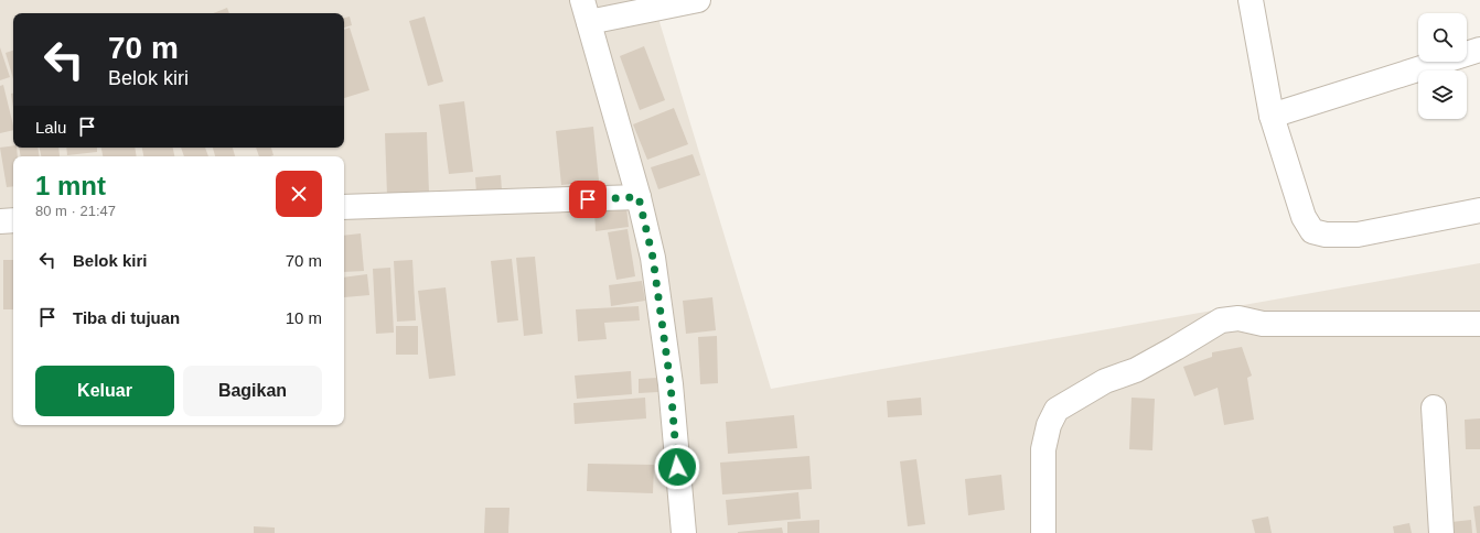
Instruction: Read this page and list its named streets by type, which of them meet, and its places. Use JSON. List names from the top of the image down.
{
  "page": {
    "turn": ["70 m", "Belok kiri"],
    "then": "Lalu",
    "heading": ["1 mnt", "80 m · 21:47"],
    "list": [
      {
        "name": "Belok kiri",
        "value": "70 m"
      },
      {
        "name": "Tiba di tujuan",
        "value": "10 m"
      }
    ],
    "buttons": ["Keluar", "Bagikan"]
  }
}
